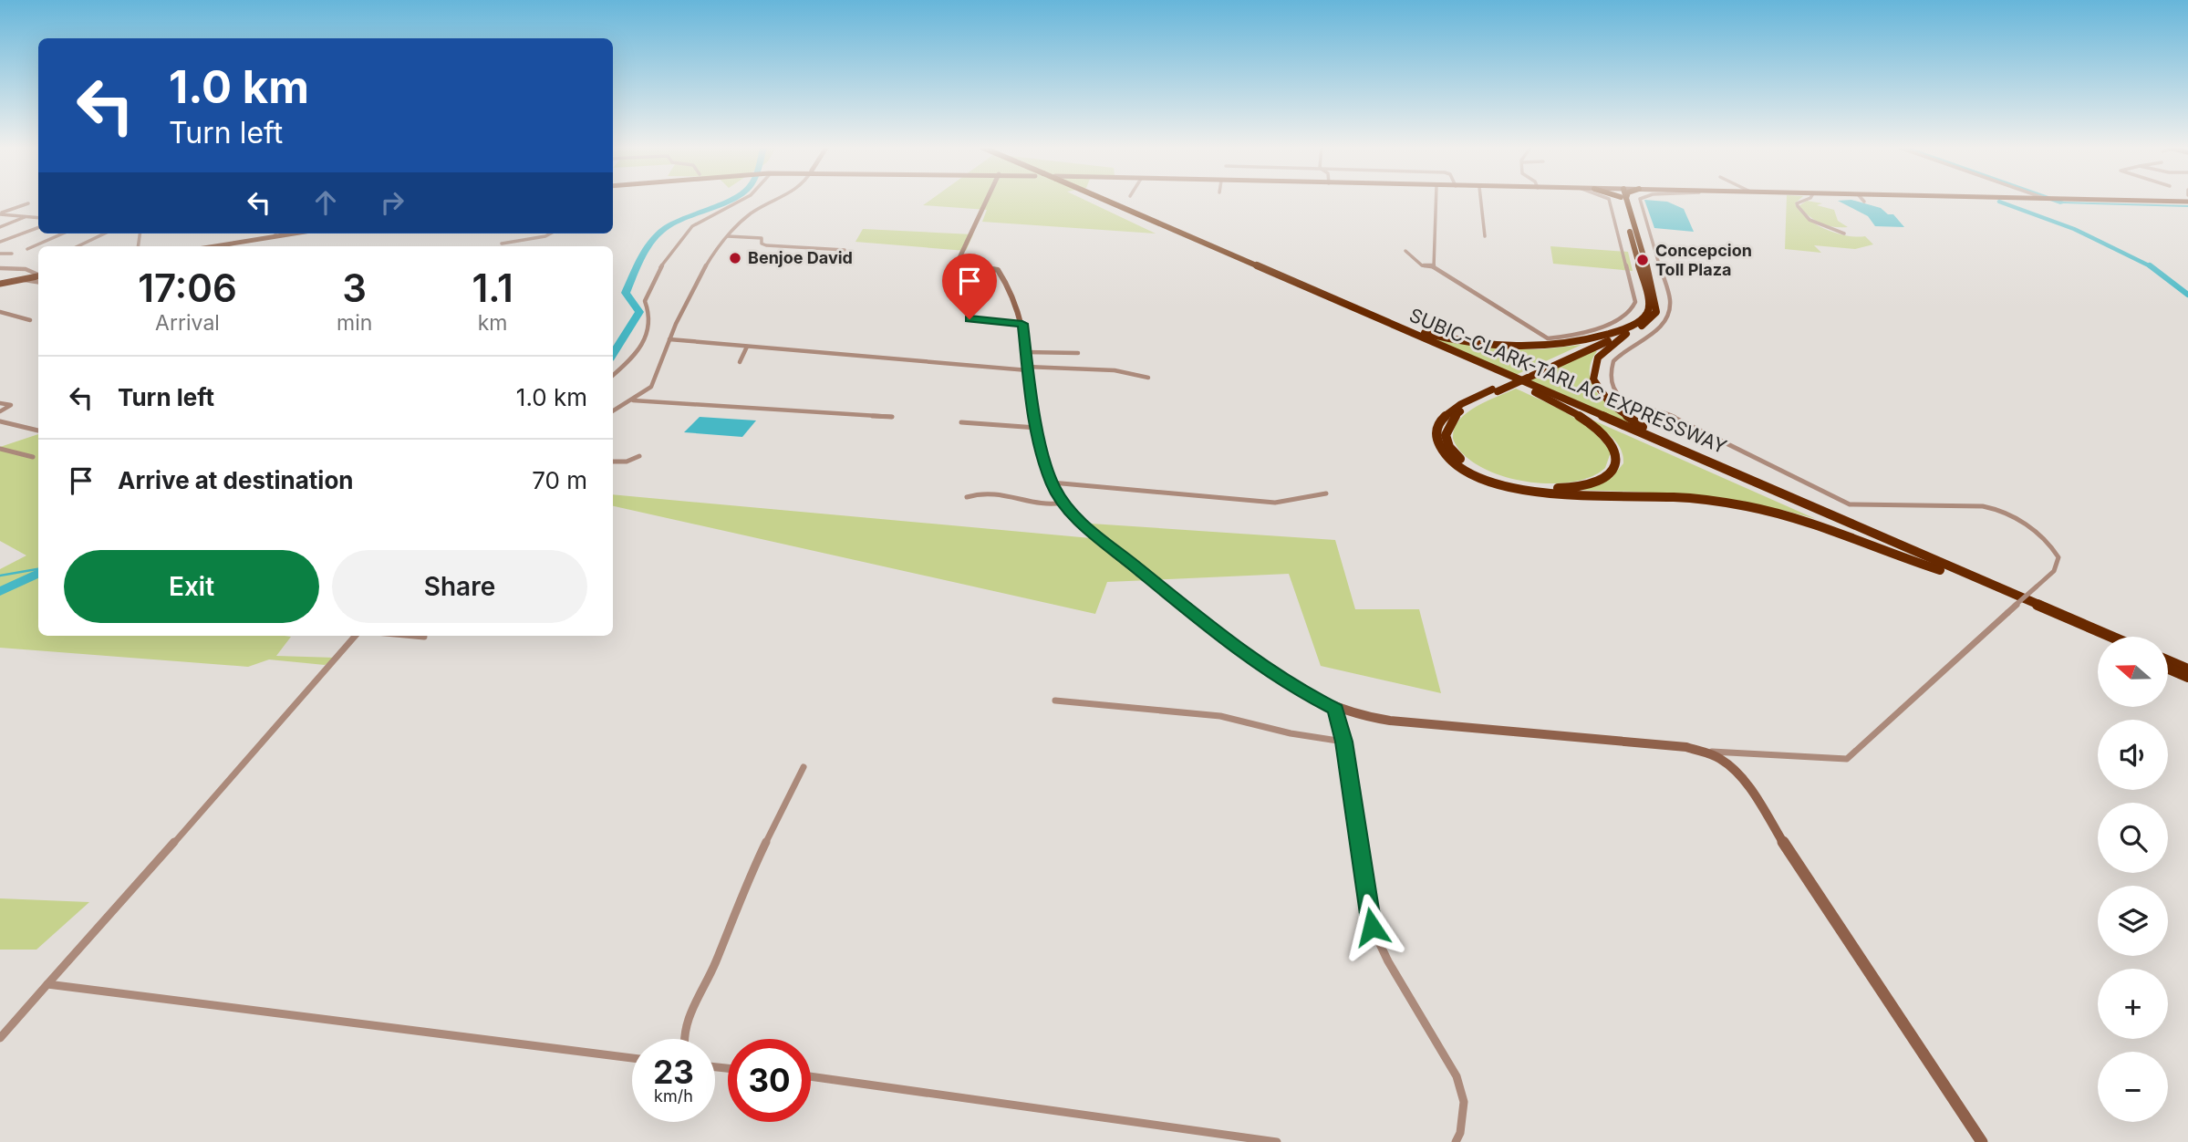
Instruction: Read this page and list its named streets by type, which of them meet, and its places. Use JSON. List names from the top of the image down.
{
  "streets": {
    "highway": ["SUBIC-CLARK-TARLAC EXPRESSWAY"]
  },
  "places": ["Benjoe David", "Concepcion Toll Plaza"],
  "north": "left",
  "page": {
    "turn": ["1.0 km", "Turn left"],
    "eta": [
      "17:06",
      "Arrival",
      "3",
      "min",
      "1.1",
      "km"
    ],
    "list": [
      {
        "name": "Turn left",
        "value": "1.0 km"
      },
      {
        "name": "Arrive at destination",
        "value": "70 m"
      }
    ],
    "buttons": ["Exit", "Share"],
    "map_buttons": ["+", "−"],
    "speed": "23 km/h",
    "limit": "30"
  }
}
